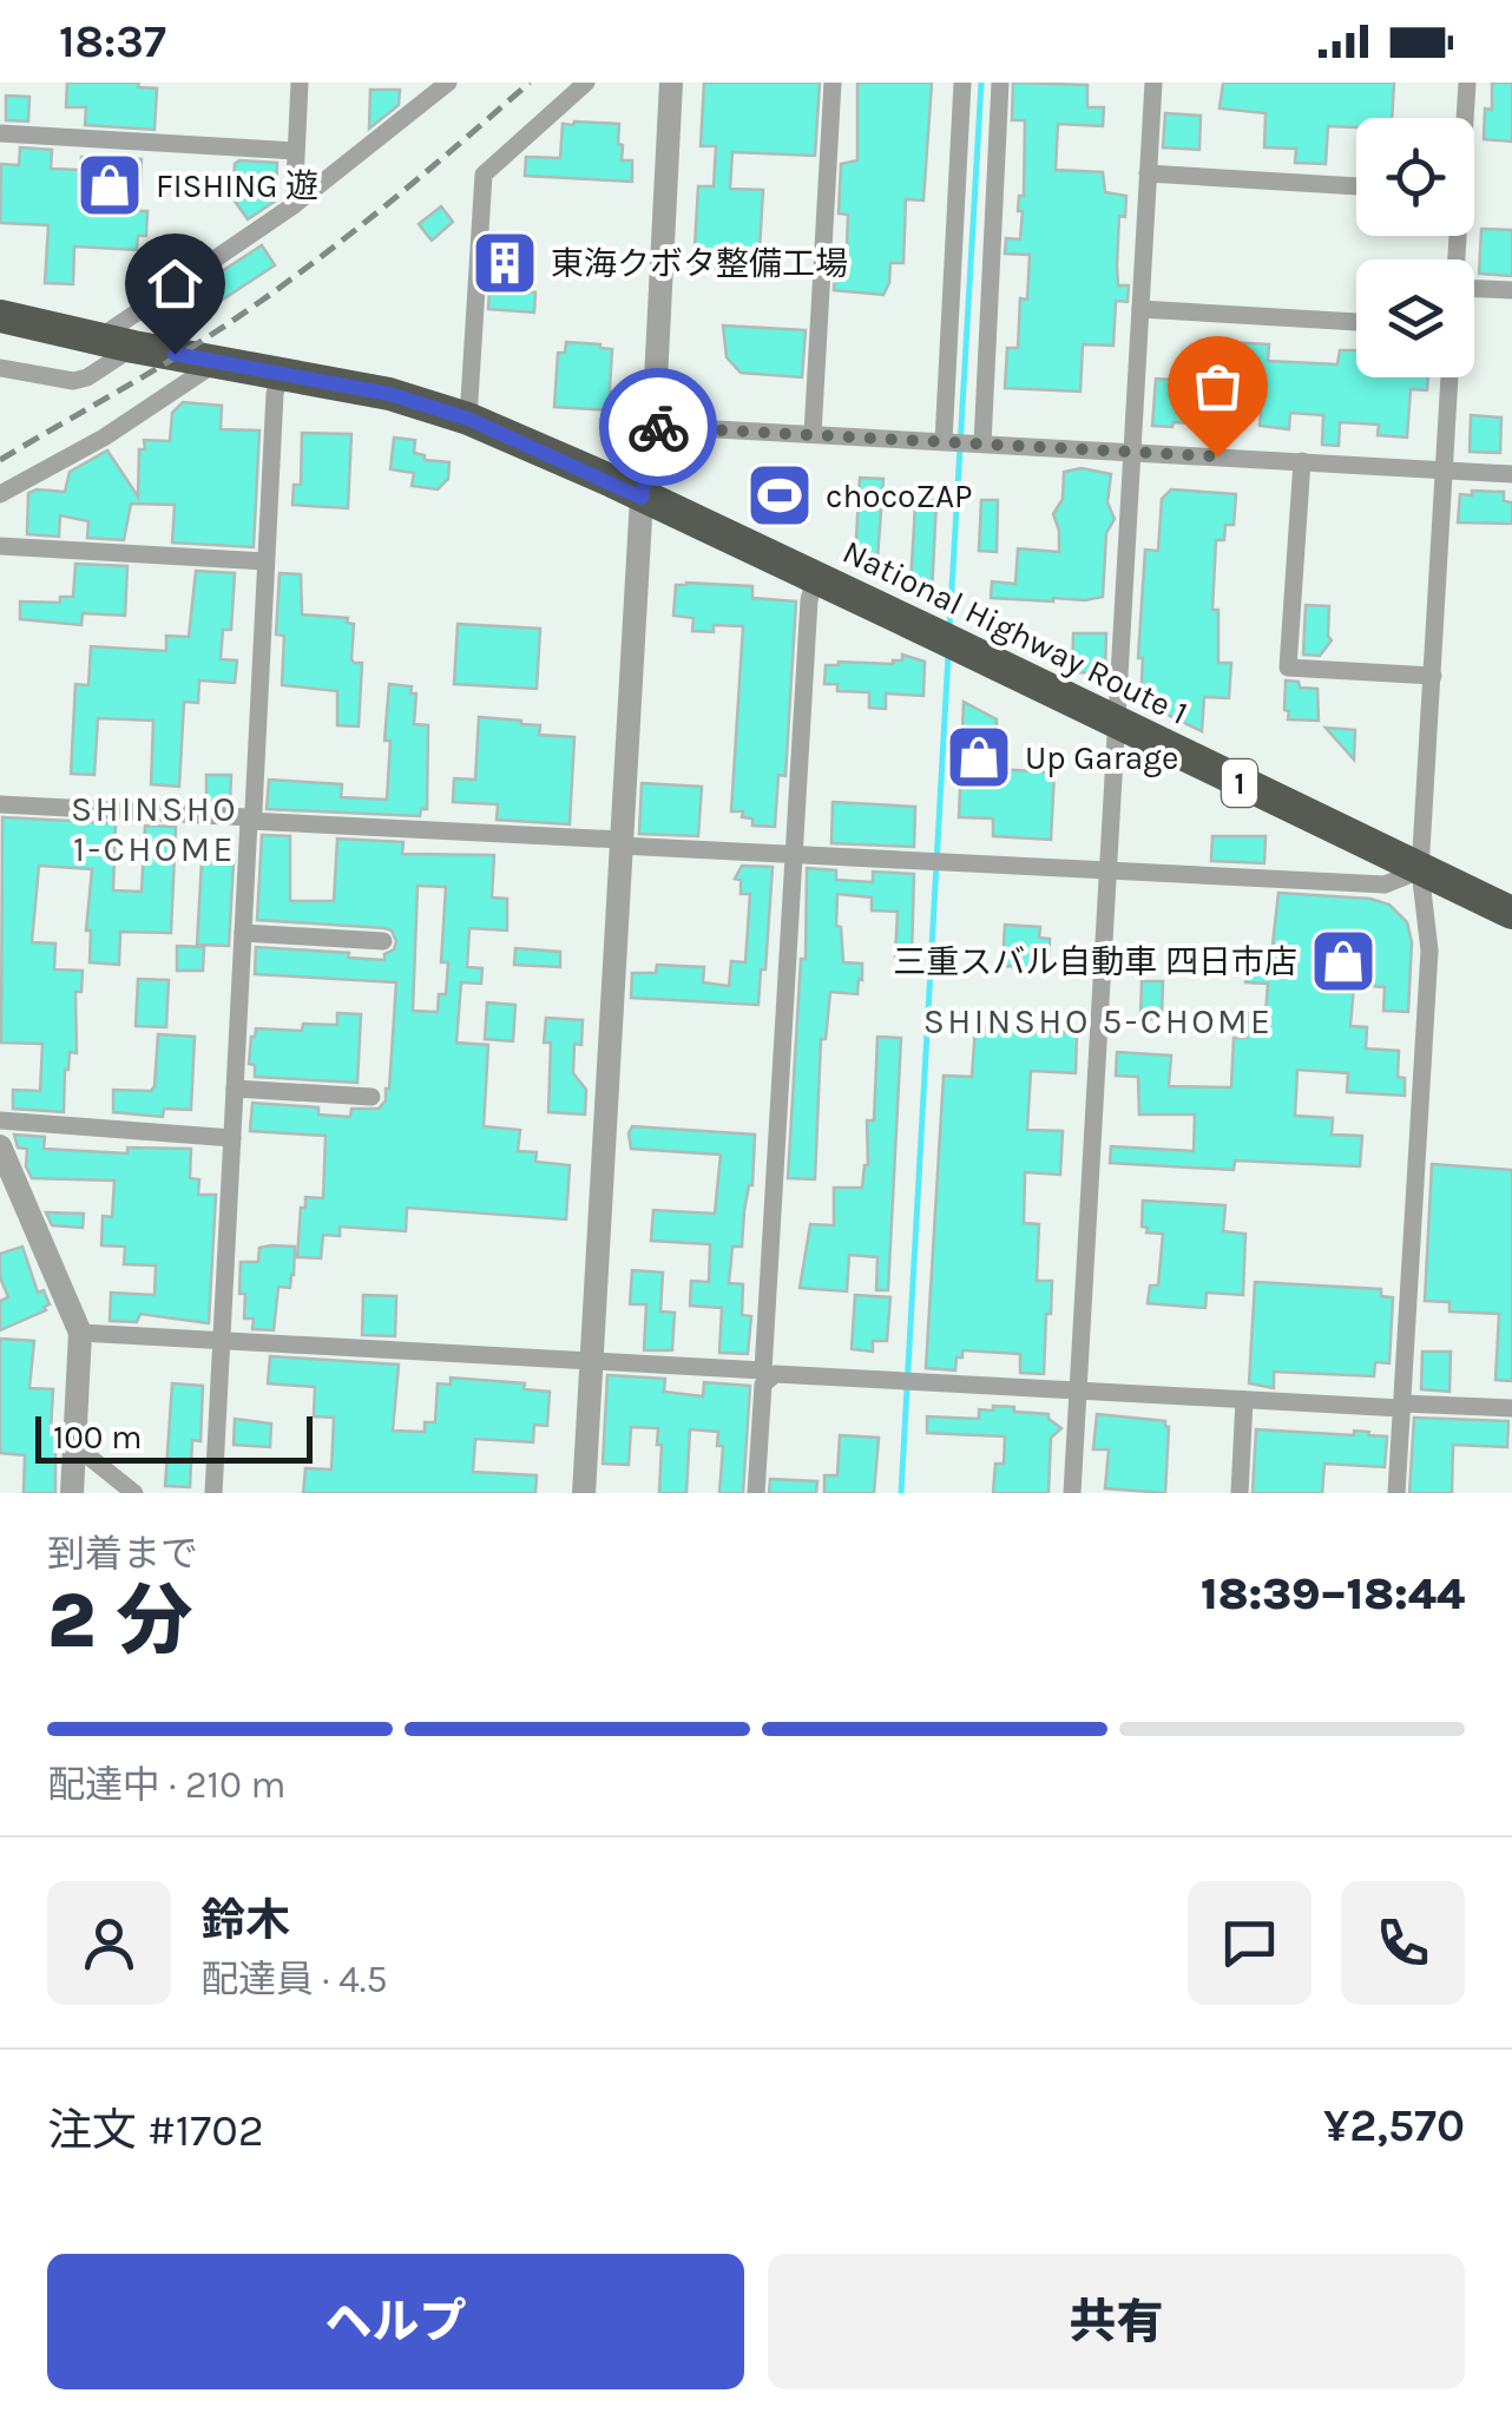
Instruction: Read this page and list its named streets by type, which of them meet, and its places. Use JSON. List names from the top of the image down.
{
  "streets": {
    "highway": ["National Highway Route 1", "1"]
  },
  "districts": ["SHINSHO 1-CHOME", "SHINSHO 5-CHOME"],
  "places": {
    "shop": ["FISHING 遊", "Up Garage", "三重スバル自動車 四日市店"],
    "building": ["東海クボタ整備工場"],
    "sports": ["chocoZAP"]
  },
  "scale_bar": "100 m",
  "page": {
    "status": "18:37",
    "scale": "100 m",
    "heading": ["2 分", "到着まで", "18:39–18:44"],
    "panel": [
      "鈴木",
      "配達員 · 4.5",
      "注文 #1702",
      "¥2,570"
    ],
    "bar": "配達中 · 210 m",
    "buttons": ["ヘルプ", "共有"]
  }
}
